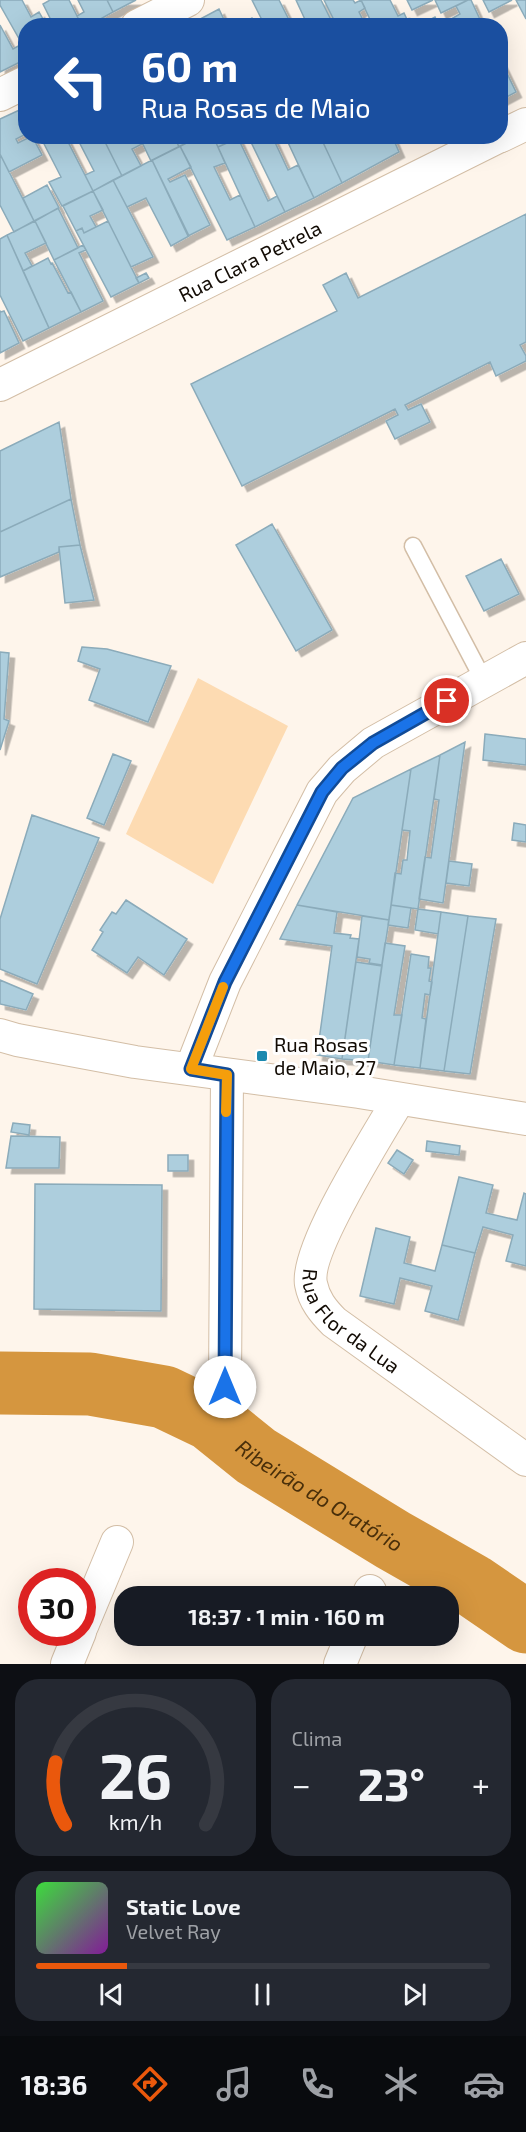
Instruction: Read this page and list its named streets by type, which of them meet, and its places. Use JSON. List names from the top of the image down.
{
  "streets": {
    "street": ["Rua Clara Petrela", "Rua Flor da Lua"]
  },
  "water": ["Ribeirão do Oratório"],
  "places": {
    "transit": ["Rua Rosas de Maio, 27"]
  },
  "page": {
    "turn": ["60 m", "Rua Rosas de Maio"],
    "limit": "30",
    "trip": "18:37 · 1 min · 160 m",
    "tile": "Clima",
    "heat": ["−", "23°", "+"],
    "song": ["Static Love", "Velvet Ray"],
    "tabs": "18:36",
    "gauge": ["26", "km/h"]
  }
}
